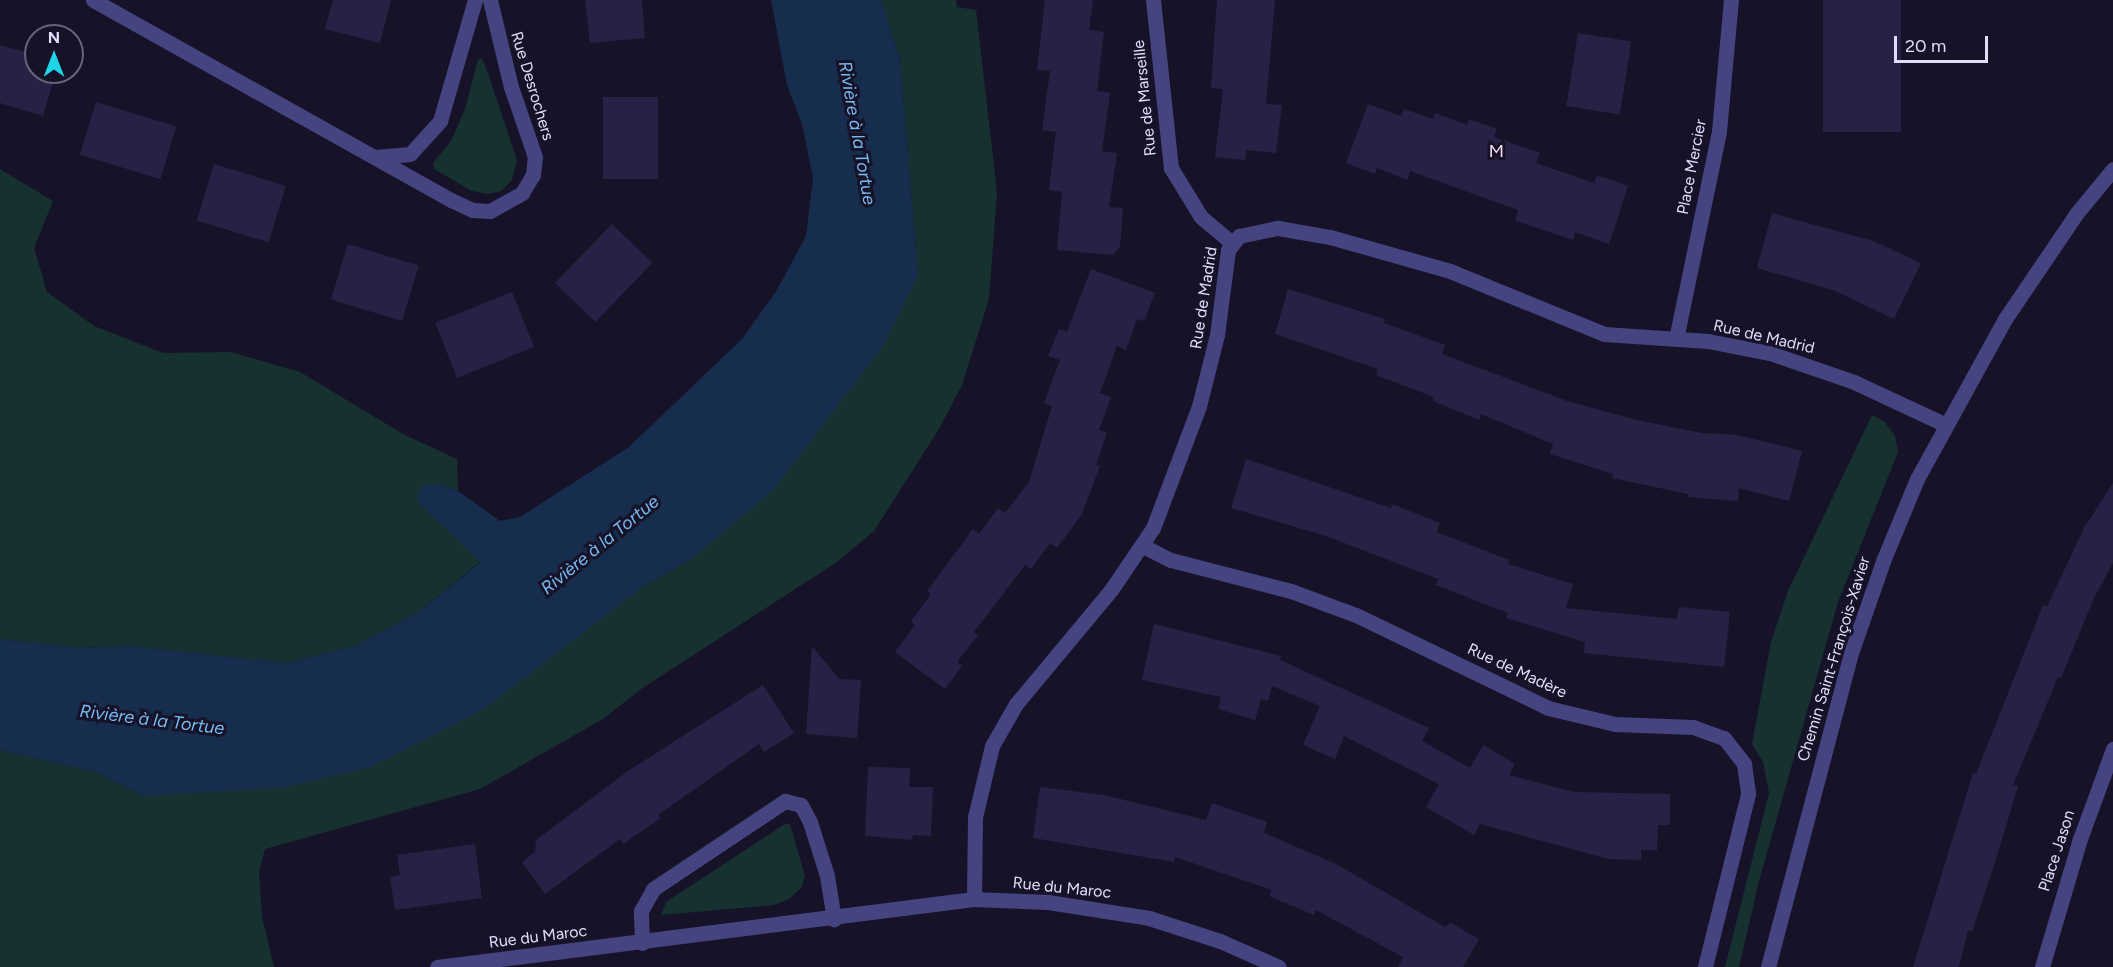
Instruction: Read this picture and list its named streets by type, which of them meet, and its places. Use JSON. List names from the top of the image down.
{
  "streets": {
    "street": [
      "Rue Desrochers",
      "Rue de Marseille",
      "Place Mercier",
      "Rue de Madrid",
      "Chemin Saint-François-Xavier",
      "Rue de Madère",
      "Place Jason",
      "Rue du Maroc"
    ]
  },
  "crossings": [
    ["Rue de Marseille", "Rue de Madrid"],
    ["Place Mercier", "Rue de Madrid"],
    ["Rue de Madrid", "Chemin Saint-François-Xavier"],
    ["Rue de Madrid", "Rue de Madère"],
    ["Rue de Madrid", "Rue du Maroc"]
  ],
  "districts": ["M"],
  "water": ["Rivière à la Tortue"],
  "scale_bar": "20 m",
  "north": "top"
}
